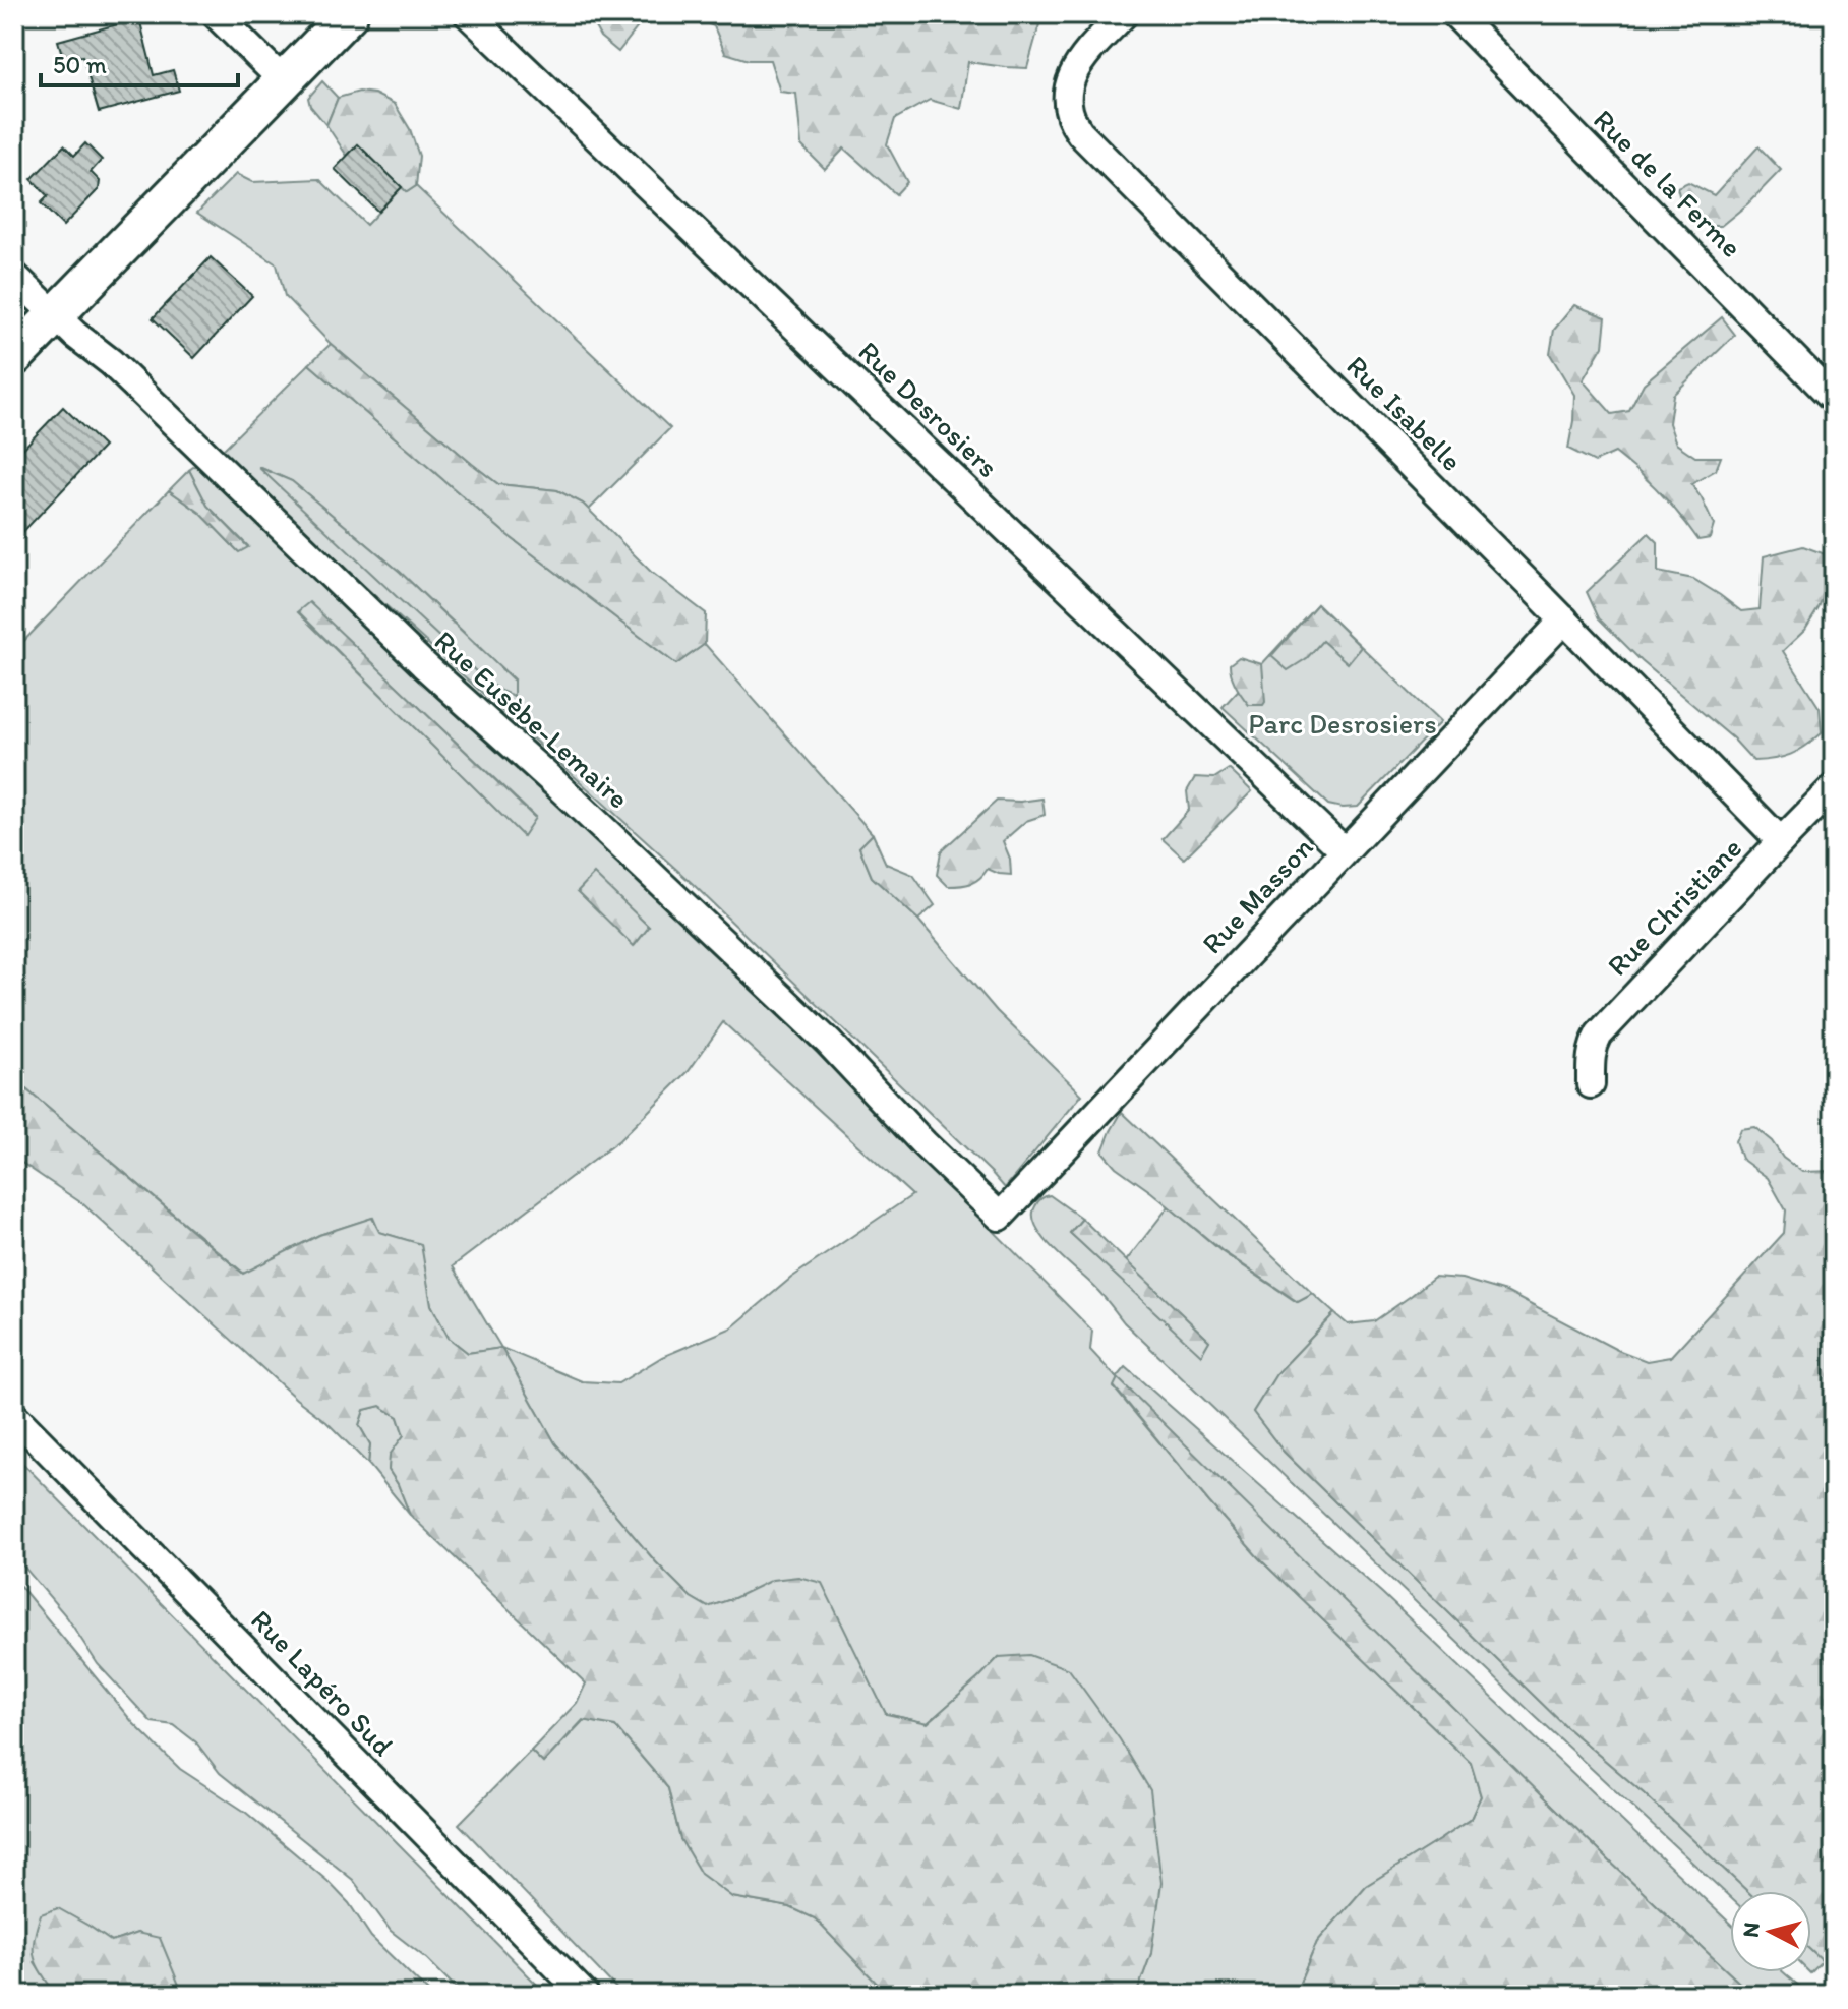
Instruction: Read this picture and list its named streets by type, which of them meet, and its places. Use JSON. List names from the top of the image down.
{
  "streets": {
    "street": [
      "Rue de la Ferme",
      "Rue Desrosiers",
      "Rue Isabelle",
      "Rue Eusèbe-Lemaire",
      "Rue Masson",
      "Rue Christiane",
      "Rue Lapéro Sud"
    ]
  },
  "crossings": [
    ["Rue Desrosiers", "Rue Masson"],
    ["Rue Isabelle", "Rue Masson"],
    ["Rue Isabelle", "Rue Christiane"],
    ["Rue Eusèbe-Lemaire", "Rue Masson"]
  ],
  "parks": ["Parc Desrosiers"],
  "scale_bar": "50 m",
  "north": "left"
}
